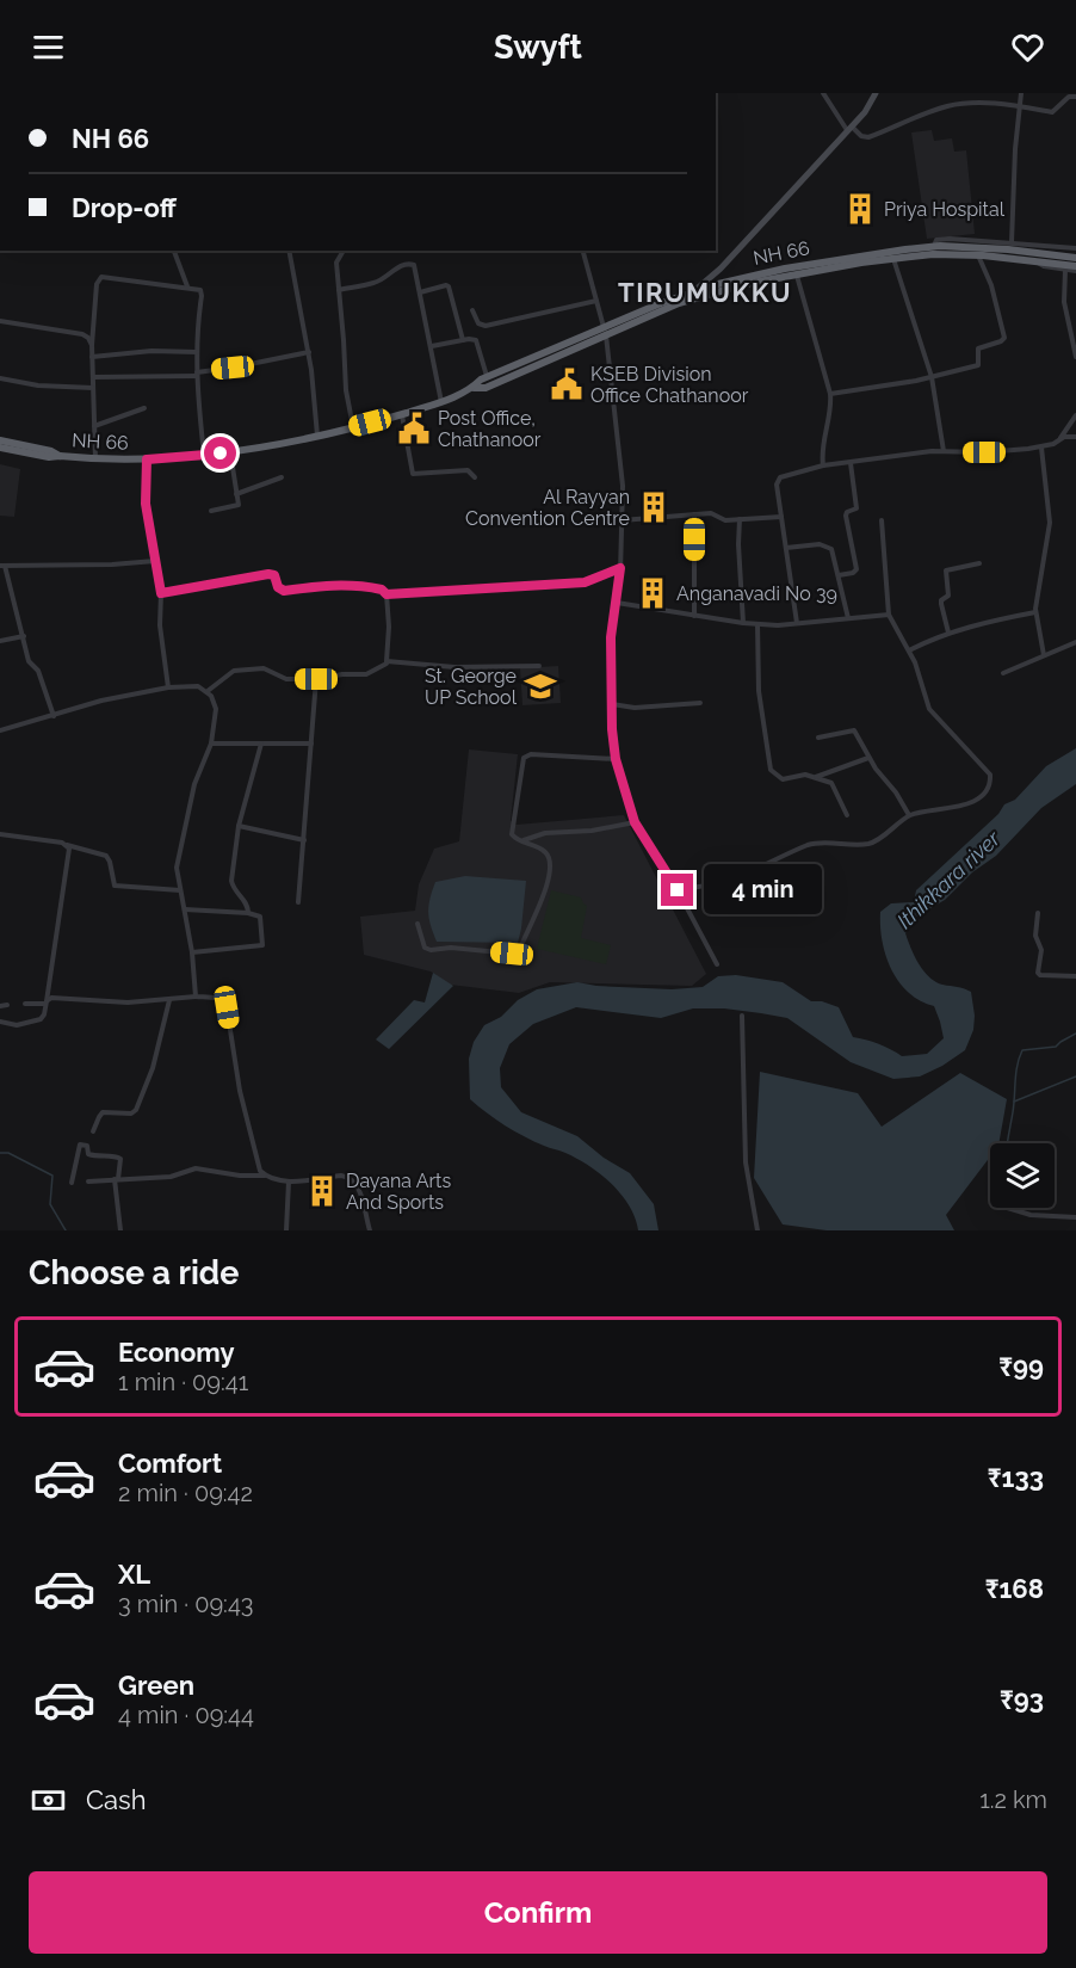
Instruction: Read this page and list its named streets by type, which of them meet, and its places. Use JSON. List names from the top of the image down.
{
  "streets": {
    "highway": ["NH 66"]
  },
  "districts": ["TIRUMUKKU"],
  "water": ["Ithikkara river"],
  "places": {
    "building": [
      "Priya Hospital",
      "Al Rayyan Convention Centre",
      "Anganavadi No 39",
      "Dayana Arts And Sports"
    ],
    "public building": ["KSEB Division Office Chathanoor", "Post Office, Chathanoor"],
    "school or university": ["St. George UP School"]
  },
  "page": {
    "header": "Swyft",
    "banner": ["NH 66", "Drop-off"],
    "bubble": "4 min",
    "heading": "Choose a ride",
    "list": [
      {
        "name": "Economy",
        "note": "1 min · 09:41",
        "value": "₹99"
      },
      {
        "name": "Comfort",
        "note": "2 min · 09:42",
        "value": "₹133"
      },
      {
        "name": "XL",
        "note": "3 min · 09:43",
        "value": "₹168"
      },
      {
        "name": "Green",
        "note": "4 min · 09:44",
        "value": "₹93"
      }
    ],
    "pay": ["Cash", "1.2 km"],
    "buttons": "Confirm"
  }
}
